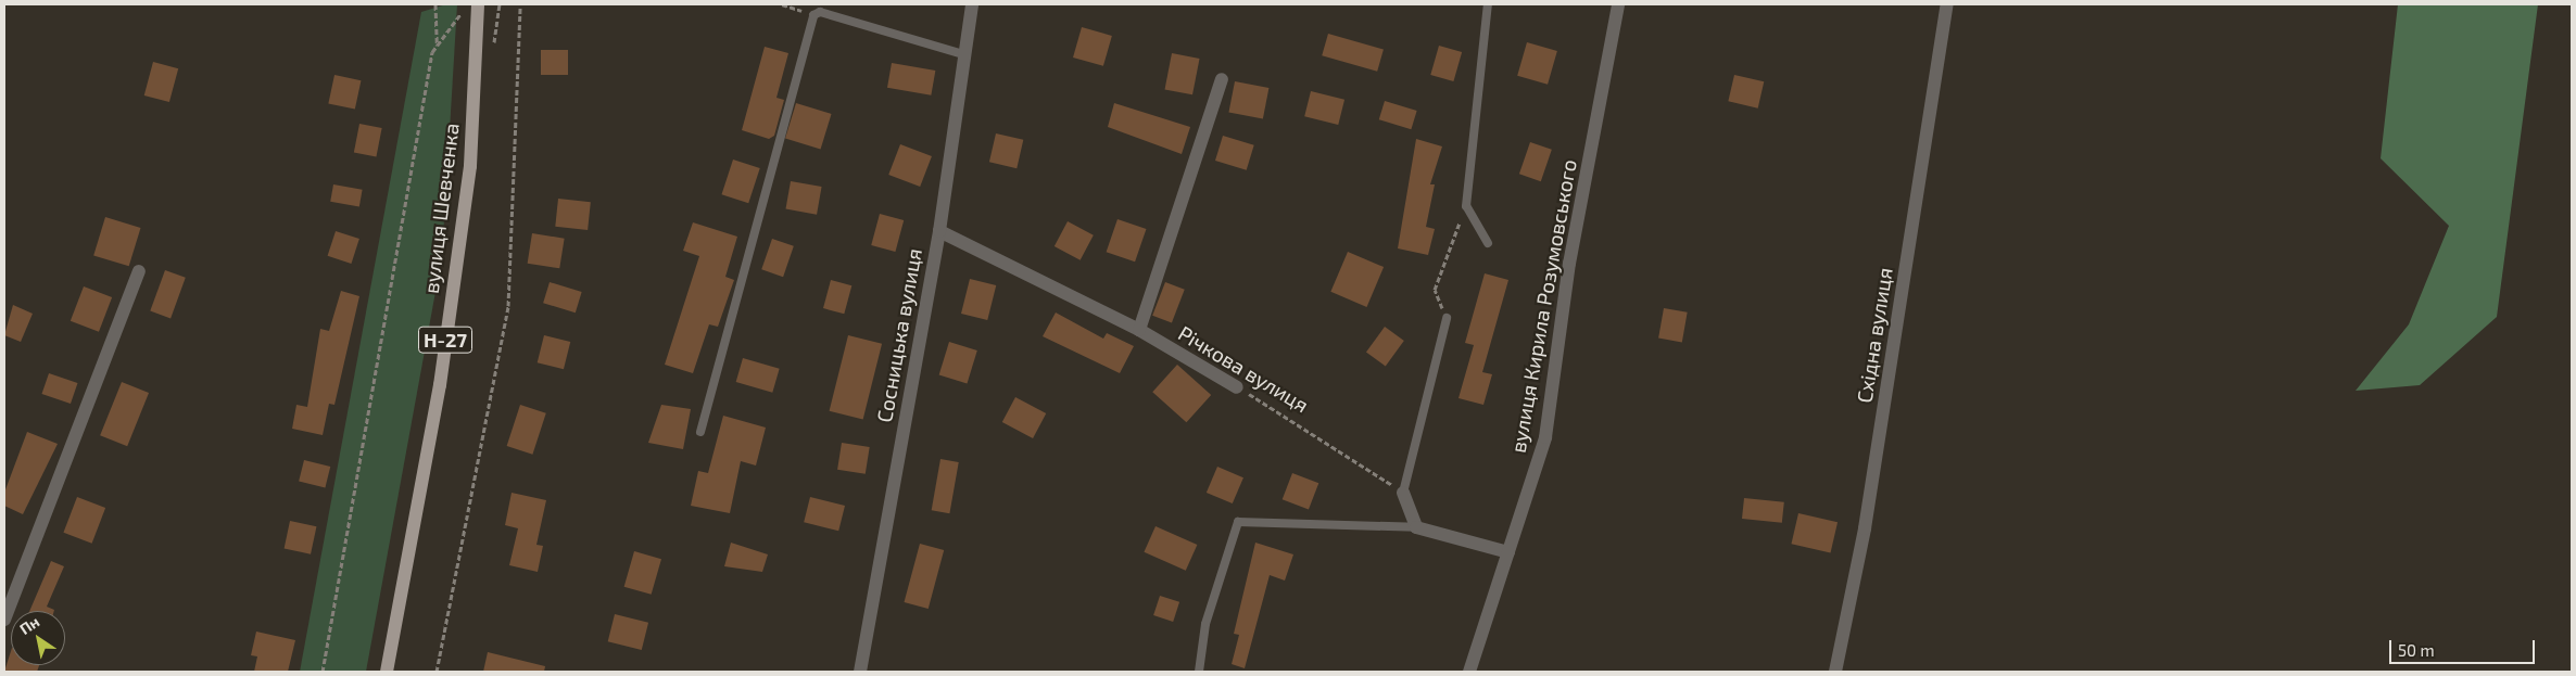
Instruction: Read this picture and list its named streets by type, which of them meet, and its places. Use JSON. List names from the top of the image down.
{
  "streets": {
    "main road": ["вулиця Шевченка", "Н-27"],
    "street": [
      "вулиця Кирила Розумовського",
      "Сосницька вулиця",
      "Східна вулиця",
      "Річкова вулиця"
    ]
  },
  "crossings": [
    ["Сосницька вулиця", "Річкова вулиця"]
  ],
  "scale_bar": "50 m",
  "north": "top left"
}
